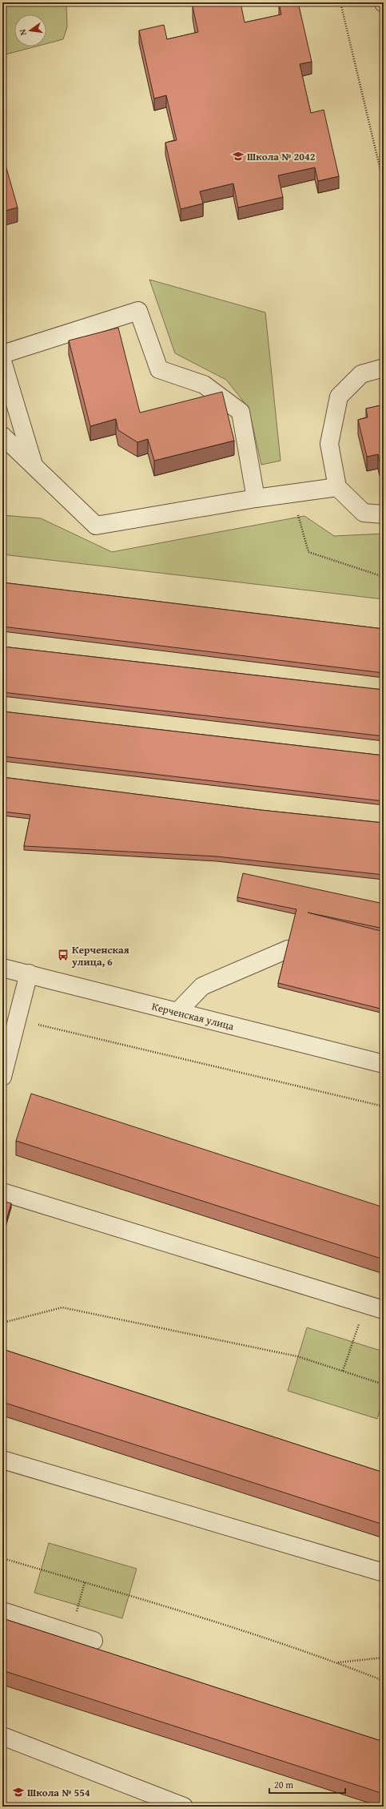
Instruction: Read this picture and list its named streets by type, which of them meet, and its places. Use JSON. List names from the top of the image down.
{
  "streets": {
    "street": ["Керченская улица"]
  },
  "places": {
    "school or university": ["Школа № 2042", "Школа № 554"],
    "bus stop": ["Керченская улица, 6"]
  },
  "scale_bar": "20 m",
  "north": "left"
}
